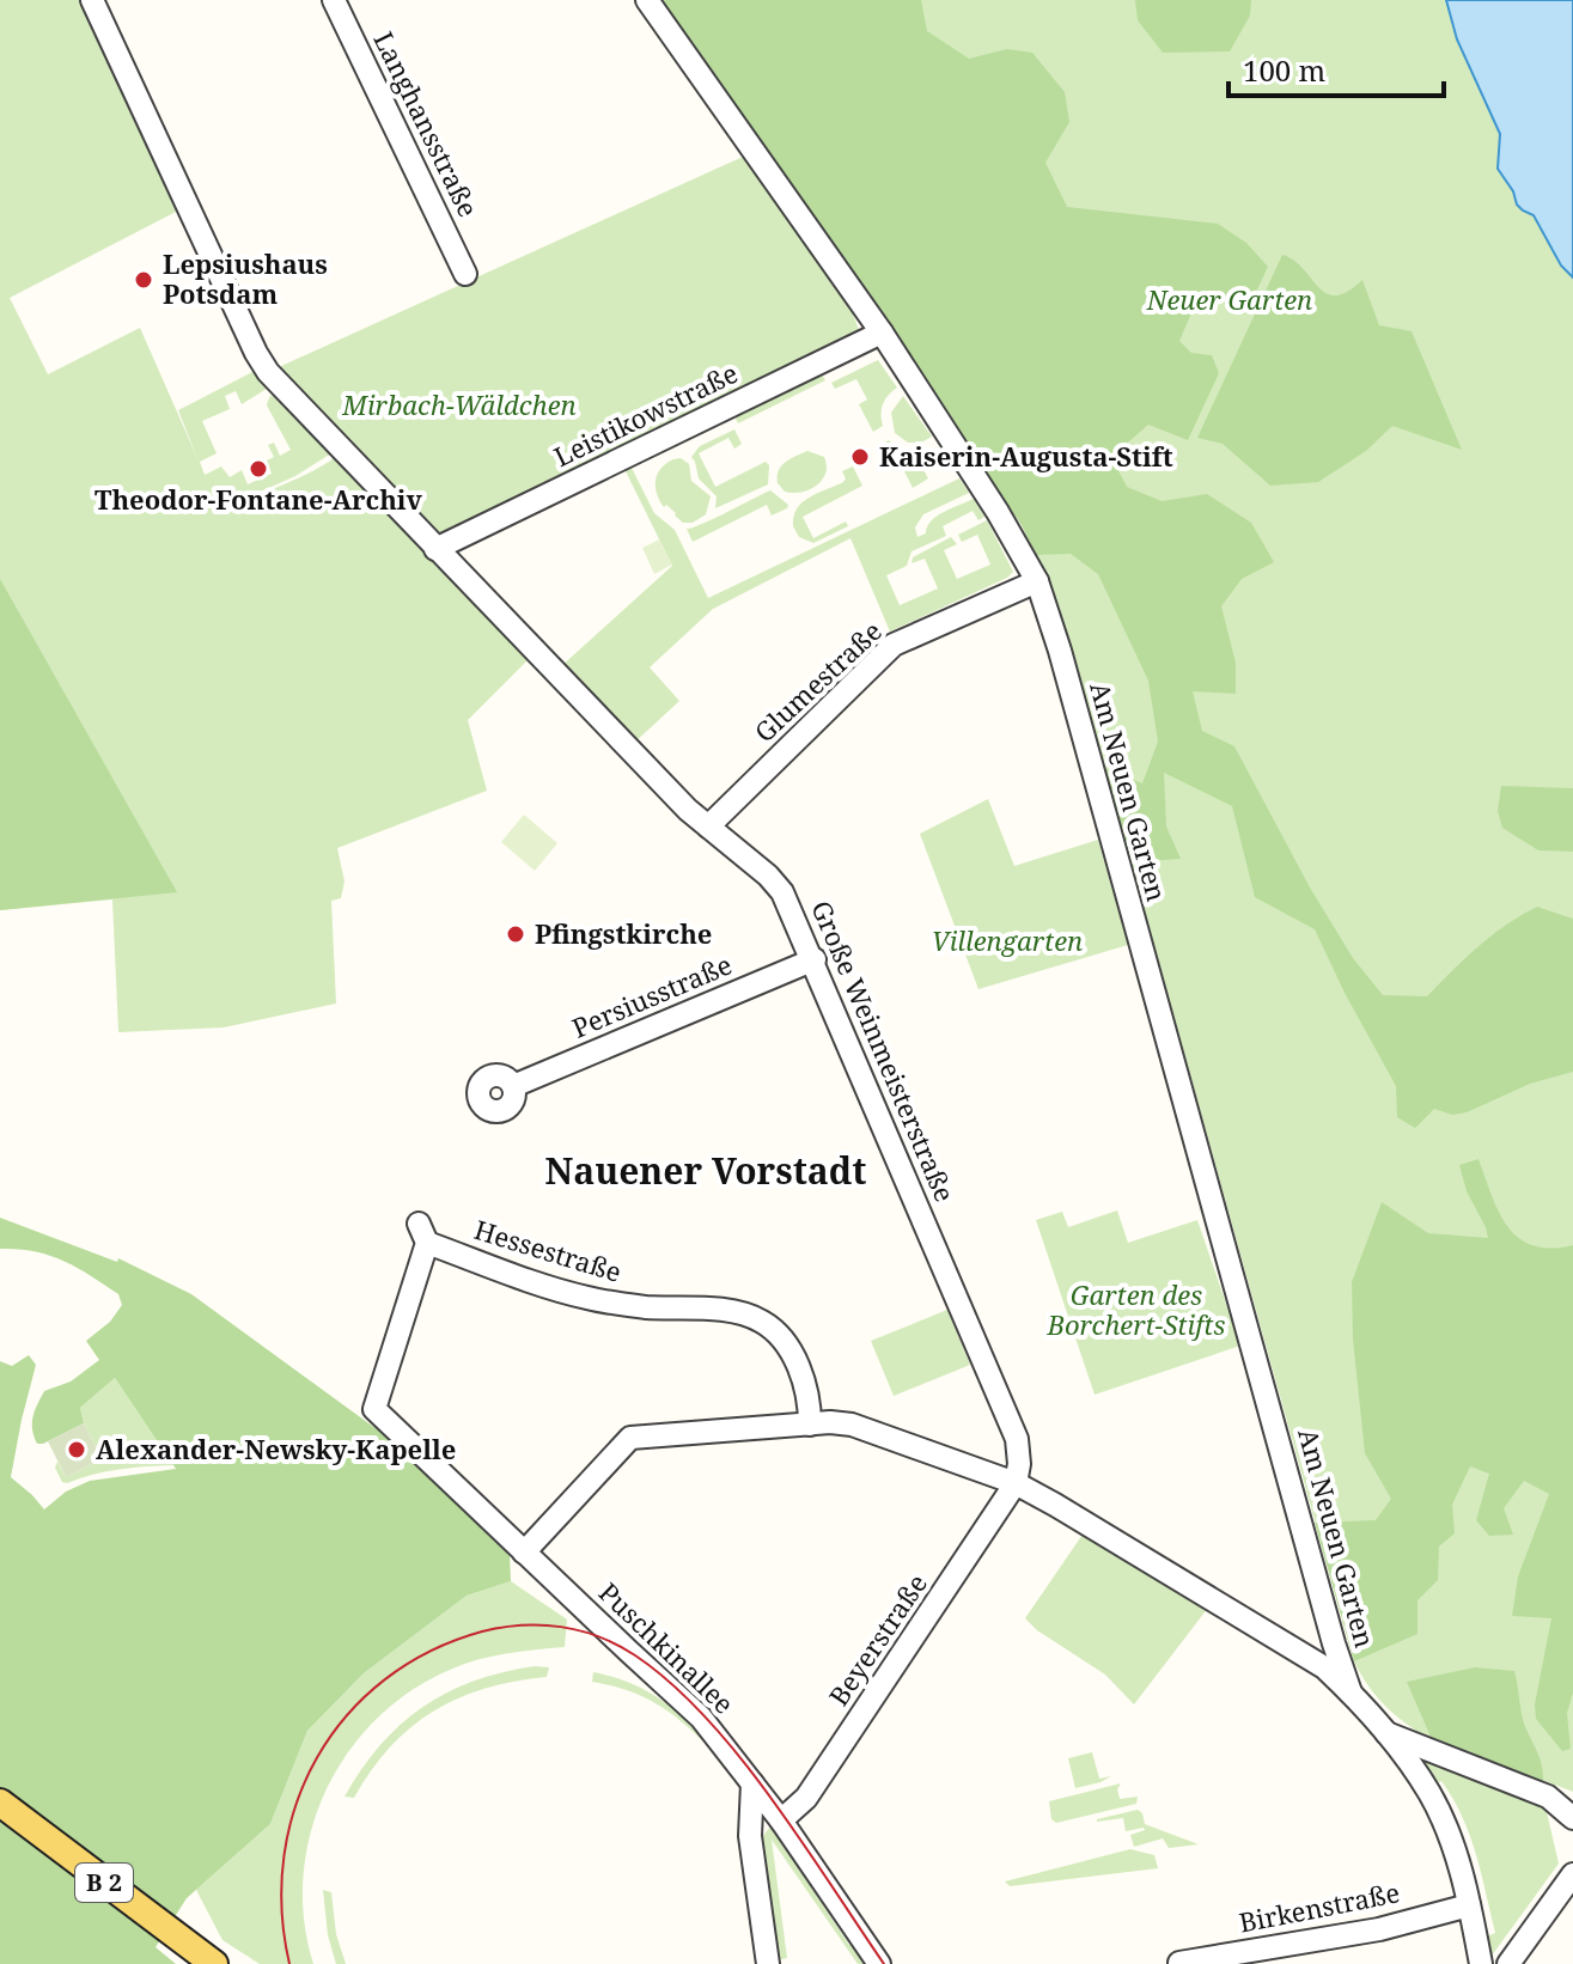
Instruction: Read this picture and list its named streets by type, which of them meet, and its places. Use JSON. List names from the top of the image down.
{
  "streets": {
    "main road": ["B 2"],
    "street": [
      "Langhansstraße",
      "Leistikowstraße",
      "Glumestraße",
      "Am Neuen Garten",
      "Persiusstraße",
      "Große Weinmeisterstraße",
      "Hessestraße",
      "Beyerstraße",
      "Puschkinallee",
      "Birkenstraße"
    ]
  },
  "crossings": [
    ["Leistikowstraße", "Am Neuen Garten"],
    ["Leistikowstraße", "Große Weinmeisterstraße"],
    ["Glumestraße", "Am Neuen Garten"],
    ["Glumestraße", "Große Weinmeisterstraße"],
    ["Persiusstraße", "Große Weinmeisterstraße"],
    ["Große Weinmeisterstraße", "Beyerstraße"],
    ["Hessestraße", "Puschkinallee"],
    ["Beyerstraße", "Puschkinallee"]
  ],
  "districts": ["Nauener Vorstadt"],
  "parks": [
    "Neuer Garten",
    "Mirbach-Wäldchen",
    "Villengarten",
    "Garten des Borchert-Stifts"
  ],
  "places": [
    "Lepsiushaus Potsdam",
    "Kaiserin-Augusta-Stift",
    "Theodor-Fontane-Archiv",
    "Pfingstkirche",
    "Alexander-Newsky-Kapelle"
  ],
  "scale_bar": "100 m"
}
